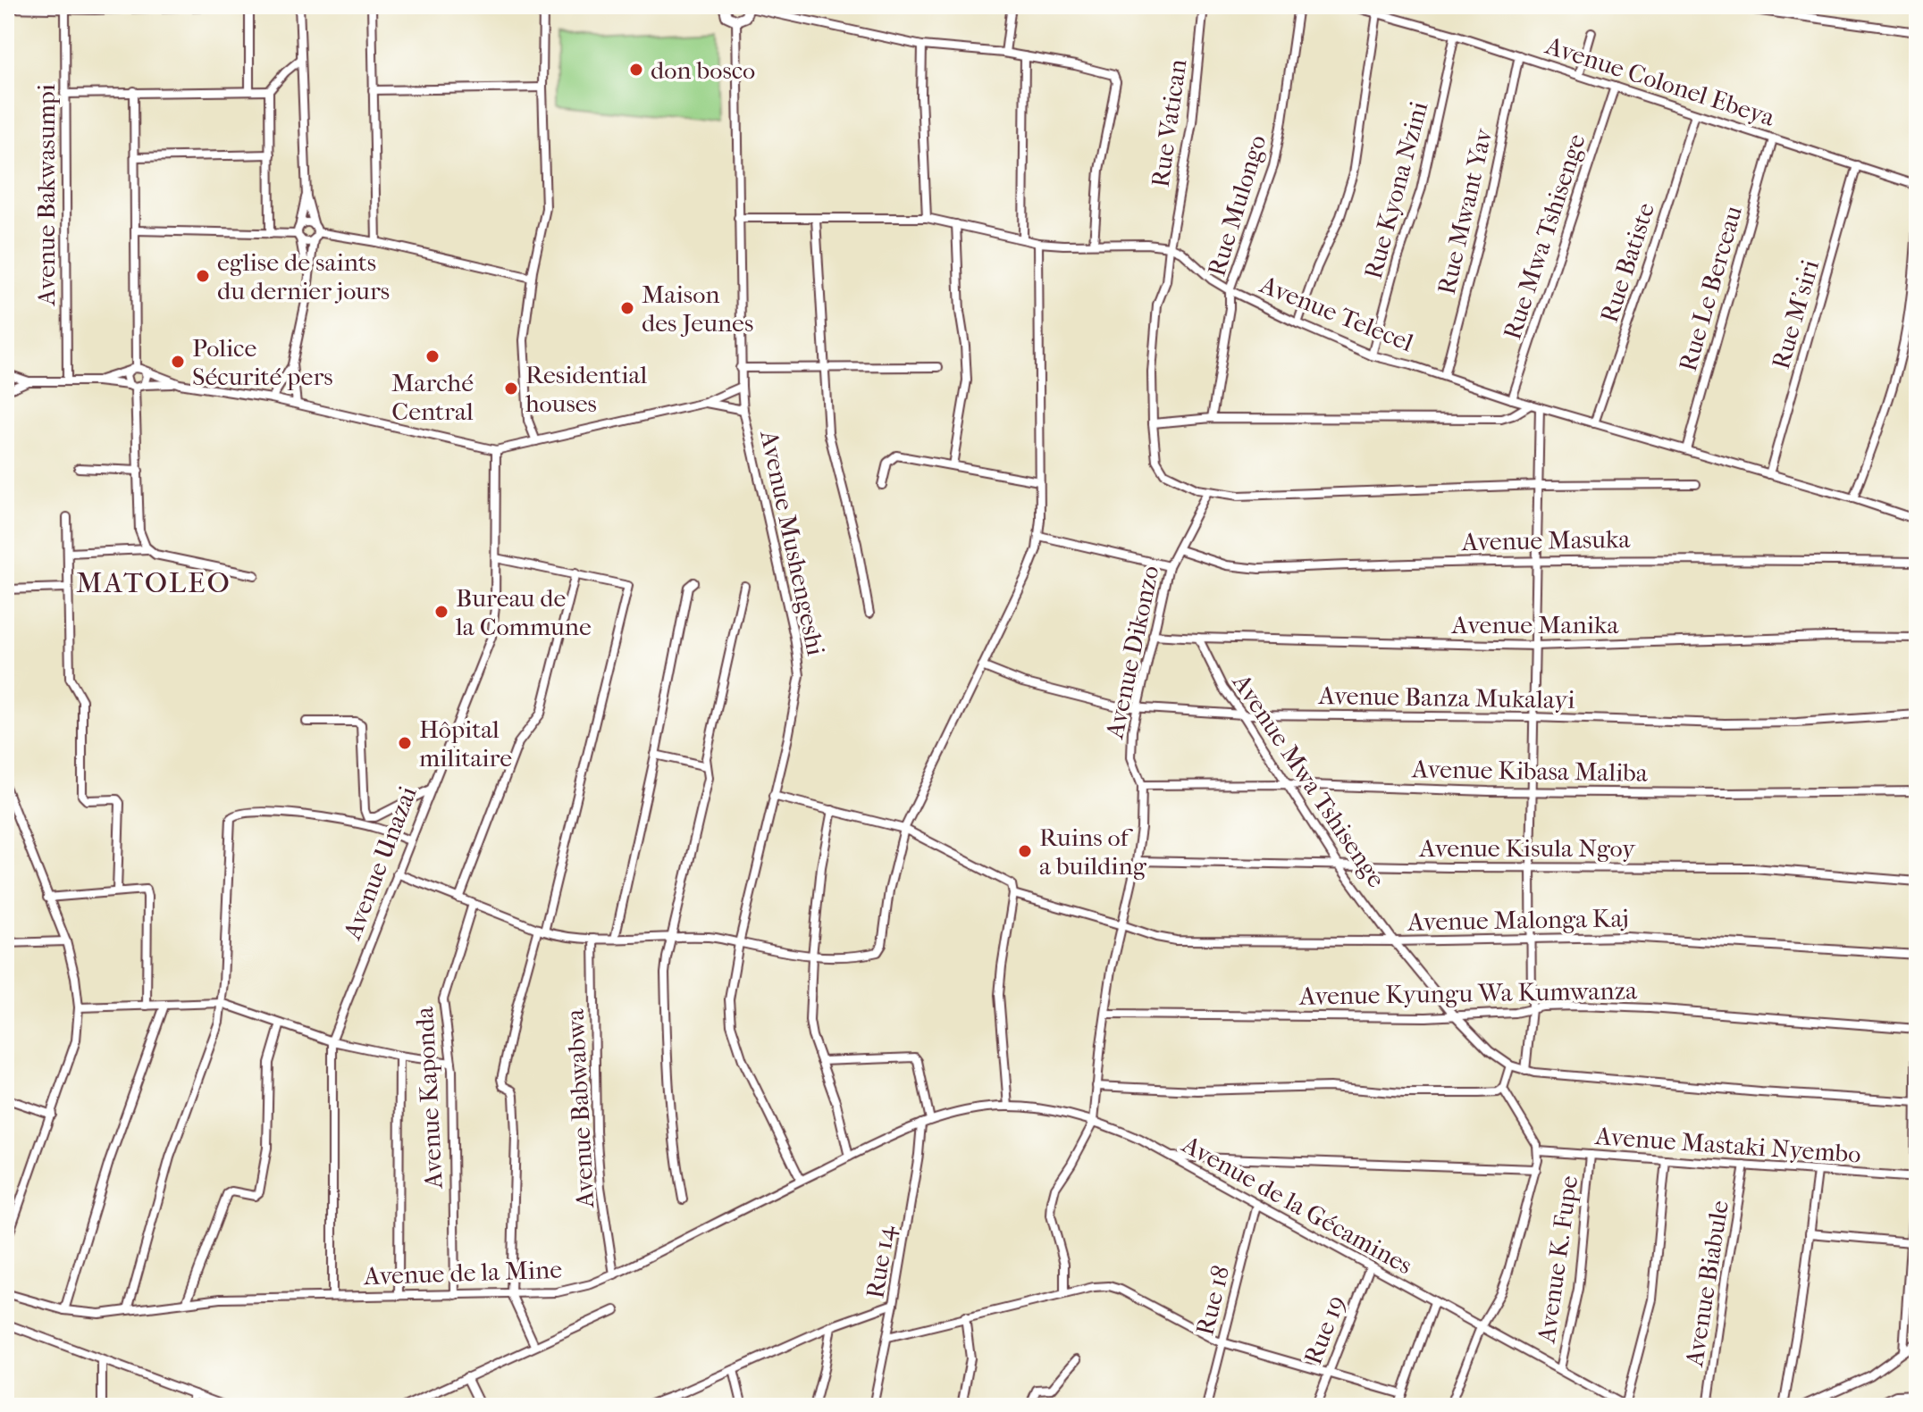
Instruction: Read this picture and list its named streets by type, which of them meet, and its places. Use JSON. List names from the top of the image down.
{
  "streets": {
    "street": [
      "Avenue Colonel Ebeya",
      "Rue Vatican",
      "Rue Kyona Nzini",
      "Avenue Bakwasumpi",
      "Rue Mulongo",
      "Rue Mwant Yav",
      "Rue Mwa Tshisenge",
      "Rue Batiste",
      "Rue Le Berceau",
      "Avenue Telecel",
      "Rue M'siri",
      "Avenue Masuka",
      "Avenue Mushengeshi",
      "Avenue Manika",
      "Avenue Dikonzo",
      "Avenue Banza Mukalayi",
      "Avenue Kibasa Maliba",
      "Avenue Mwa Tshisenge",
      "Avenue Kisula Ngoy",
      "Avenue Unazai",
      "Avenue Malonga Kaj",
      "Avenue Kyungu Wa Kumwanza",
      "Avenue Kaponda",
      "Avenue Babwabwa",
      "Avenue Mastaki Nyembo",
      "Avenue de la Gécamines",
      "Avenue K. Fupe",
      "Rue 14",
      "Avenue de la Mine",
      "Avenue Biabule",
      "Rue 18",
      "Rue 19"
    ]
  },
  "crossings": [
    ["Avenue Colonel Ebeya", "Rue Kyona Nzini"],
    ["Avenue Colonel Ebeya", "Rue Mwant Yav"],
    ["Avenue Colonel Ebeya", "Rue Mwa Tshisenge"],
    ["Avenue Colonel Ebeya", "Rue Batiste"],
    ["Avenue Colonel Ebeya", "Rue Le Berceau"],
    ["Avenue Colonel Ebeya", "Rue M'siri"],
    ["Rue Vatican", "Avenue Telecel"],
    ["Rue Vatican", "Avenue Dikonzo"],
    ["Rue Kyona Nzini", "Avenue Telecel"],
    ["Rue Mulongo", "Avenue Telecel"],
    ["Rue Mwant Yav", "Avenue Telecel"],
    ["Rue Mwa Tshisenge", "Avenue Telecel"],
    ["Rue Batiste", "Avenue Telecel"],
    ["Rue Le Berceau", "Avenue Telecel"],
    ["Avenue Telecel", "Rue M'siri"],
    ["Avenue Masuka", "Avenue Dikonzo"],
    ["Avenue Mushengeshi", "Avenue de la Mine"],
    ["Avenue Manika", "Avenue Dikonzo"],
    ["Avenue Manika", "Avenue Mwa Tshisenge"],
    ["Avenue Dikonzo", "Avenue Banza Mukalayi"],
    ["Avenue Dikonzo", "Avenue Kibasa Maliba"],
    ["Avenue Dikonzo", "Avenue Kisula Ngoy"],
    ["Avenue Dikonzo", "Avenue Malonga Kaj"],
    ["Avenue Dikonzo", "Avenue Kyungu Wa Kumwanza"],
    ["Avenue Dikonzo", "Avenue de la Gécamines"],
    ["Avenue Banza Mukalayi", "Avenue Mwa Tshisenge"],
    ["Avenue Kibasa Maliba", "Avenue Mwa Tshisenge"],
    ["Avenue Mwa Tshisenge", "Avenue Kisula Ngoy"],
    ["Avenue Mwa Tshisenge", "Avenue Malonga Kaj"],
    ["Avenue Mwa Tshisenge", "Avenue Kyungu Wa Kumwanza"],
    ["Avenue Unazai", "Avenue de la Mine"],
    ["Avenue Kaponda", "Avenue de la Mine"],
    ["Avenue Babwabwa", "Avenue de la Mine"],
    ["Avenue Mastaki Nyembo", "Avenue K. Fupe"],
    ["Avenue Mastaki Nyembo", "Avenue Biabule"],
    ["Avenue de la Gécamines", "Avenue K. Fupe"],
    ["Avenue de la Gécamines", "Avenue de la Mine"],
    ["Avenue de la Gécamines", "Rue 18"],
    ["Avenue de la Gécamines", "Rue 19"],
    ["Rue 14", "Avenue de la Mine"]
  ],
  "districts": ["MATOLEO"],
  "places": [
    "don bosco",
    "eglise de saints du dernier jours",
    "Maison des Jeunes",
    "Marché Central",
    "Police Sécurité pers",
    "Residential houses",
    "Bureau de la Commune",
    "Hôpital militaire",
    "Ruins of a building"
  ]
}
